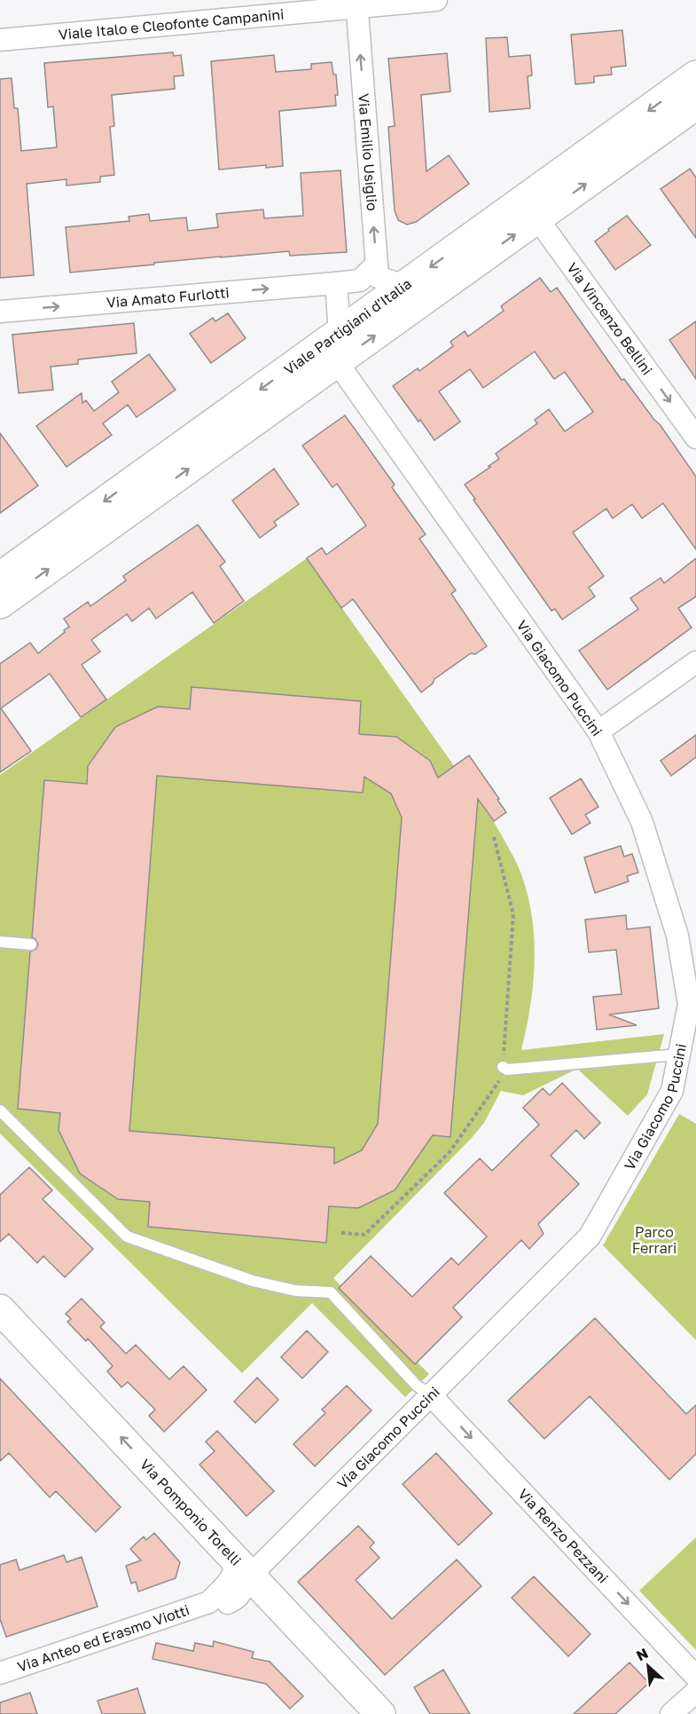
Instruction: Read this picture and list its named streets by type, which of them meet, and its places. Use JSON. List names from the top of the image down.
{
  "streets": {
    "main road": ["Viale Partigiani d'Italia", "Via Pomponio Torelli"],
    "street": [
      "Viale Italo e Cleofonte Campanini",
      "Via Emilio Usiglio",
      "Via Amato Furlotti",
      "Via Vincenzo Bellini",
      "Via Giacomo Puccini",
      "Via Renzo Pezzani",
      "Via Anteo ed Erasmo Viotti"
    ]
  },
  "crossings": [
    ["Viale Italo e Cleofonte Campanini", "Via Emilio Usiglio"],
    ["Via Emilio Usiglio", "Via Amato Furlotti"],
    ["Via Vincenzo Bellini", "Viale Partigiani d'Italia"],
    ["Viale Partigiani d'Italia", "Via Giacomo Puccini"],
    ["Via Giacomo Puccini", "Via Pomponio Torelli"],
    ["Via Giacomo Puccini", "Via Renzo Pezzani"],
    ["Via Pomponio Torelli", "Via Anteo ed Erasmo Viotti"]
  ],
  "one_way": [
    "Via Emilio Usiglio",
    "Via Amato Furlotti",
    "Via Vincenzo Bellini",
    "Via Pomponio Torelli",
    "Via Renzo Pezzani"
  ],
  "parks": ["Parco Ferrari"],
  "north": "top left"
}
